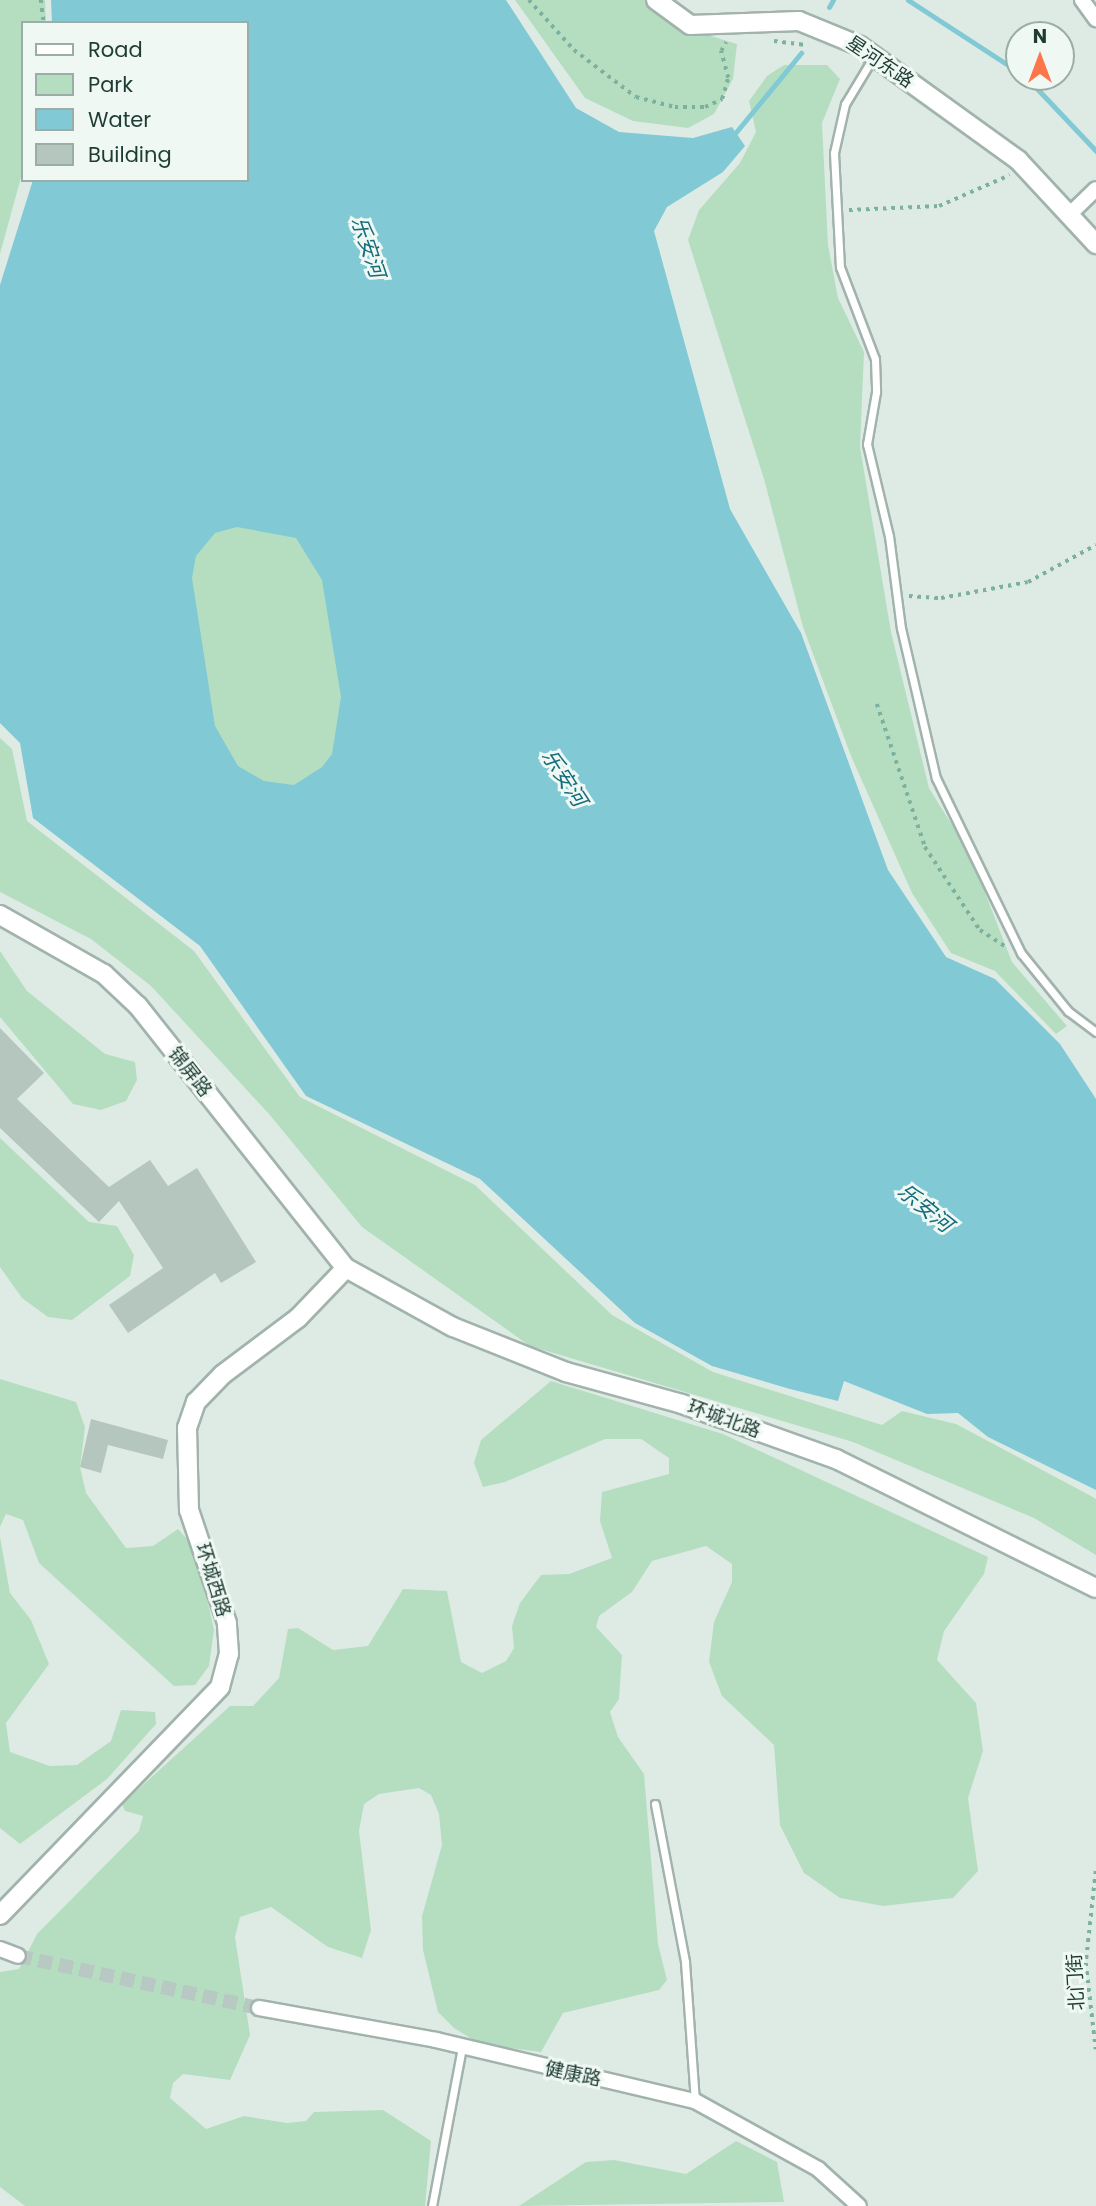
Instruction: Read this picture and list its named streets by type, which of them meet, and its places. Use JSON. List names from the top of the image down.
{
  "streets": {
    "street": [
      "星河东路",
      "锦屏路",
      "环城北路",
      "环城西路",
      "健康路"
    ],
    "path": ["北门街"]
  },
  "crossings": [
    ["锦屏路", "环城北路"],
    ["锦屏路", "环城西路"],
    ["环城北路", "环城西路"]
  ],
  "water": ["乐安河"],
  "legend": [
    "Road",
    "Park",
    "Water",
    "Building"
  ],
  "north": "top"
}
